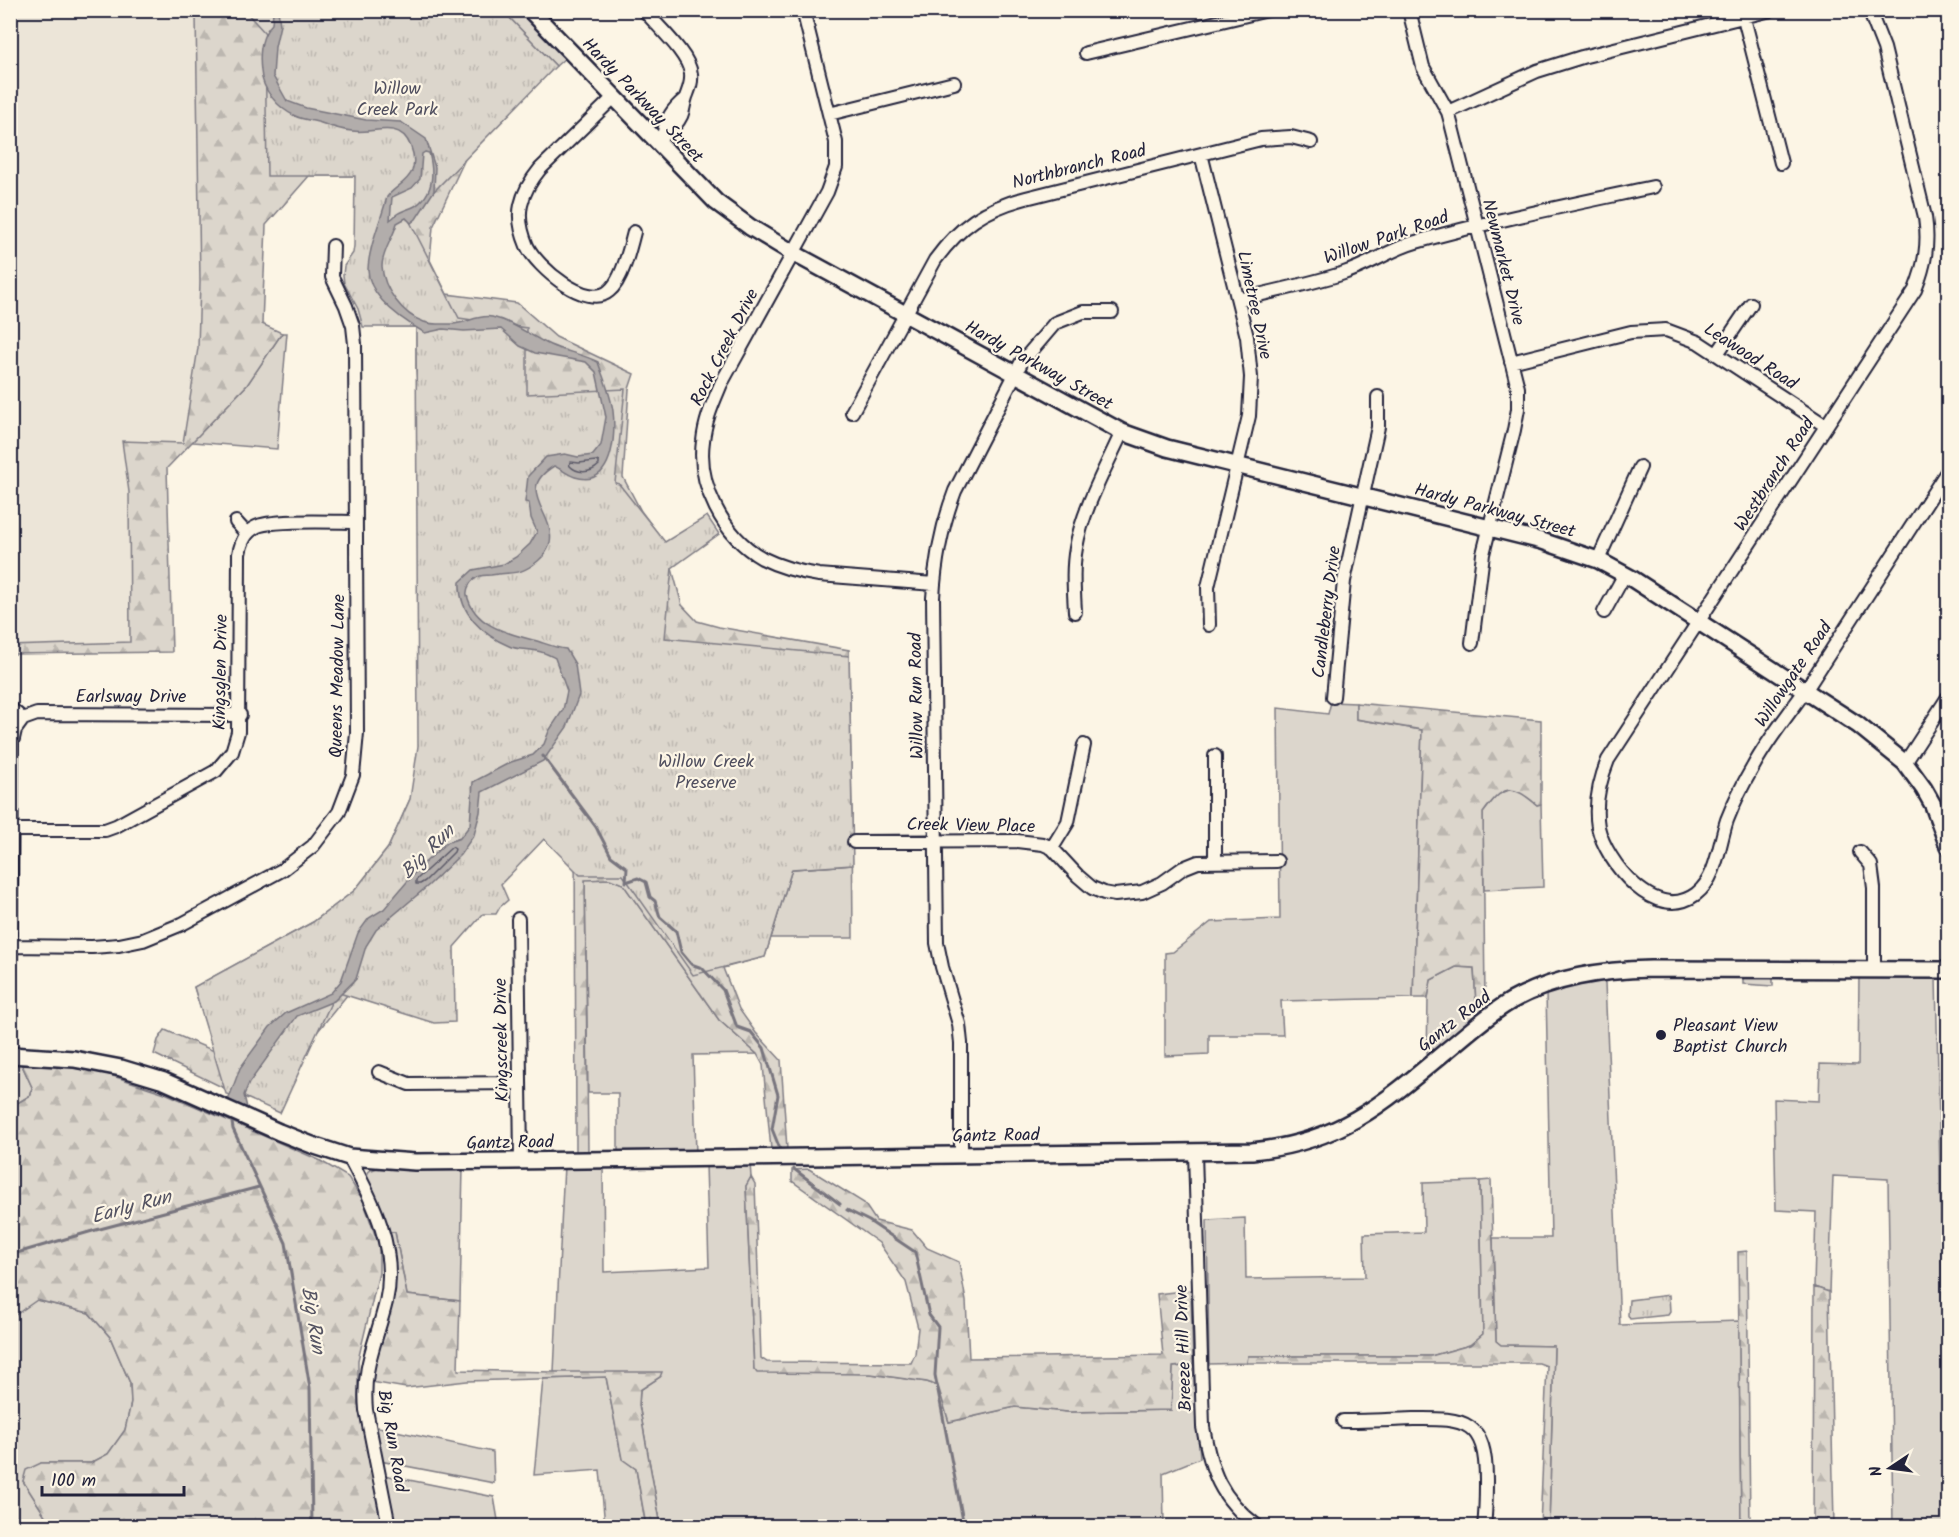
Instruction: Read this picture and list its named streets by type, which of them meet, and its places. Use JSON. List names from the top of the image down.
{
  "streets": {
    "main road": ["Hardy Parkway Street", "Gantz Road"],
    "street": [
      "Northbranch Road",
      "Willow Park Road",
      "Newmarket Drive",
      "Limetree Drive",
      "Rock Creek Drive",
      "Leawood Road",
      "Westbranch Road",
      "Candleberry Drive",
      "Kingsglen Drive",
      "Willowgate Road",
      "Queens Meadow Lane",
      "Earlsway Drive",
      "Willow Run Road",
      "Creek View Place",
      "Kingscreek Drive",
      "Breeze Hill Drive",
      "Big Run Road"
    ]
  },
  "crossings": [
    ["Hardy Parkway Street", "Northbranch Road"],
    ["Hardy Parkway Street", "Newmarket Drive"],
    ["Hardy Parkway Street", "Limetree Drive"],
    ["Hardy Parkway Street", "Rock Creek Drive"],
    ["Hardy Parkway Street", "Westbranch Road"],
    ["Hardy Parkway Street", "Candleberry Drive"],
    ["Hardy Parkway Street", "Willowgate Road"],
    ["Hardy Parkway Street", "Willow Run Road"],
    ["Northbranch Road", "Limetree Drive"],
    ["Willow Park Road", "Newmarket Drive"],
    ["Willow Park Road", "Limetree Drive"],
    ["Newmarket Drive", "Leawood Road"],
    ["Rock Creek Drive", "Willow Run Road"],
    ["Leawood Road", "Westbranch Road"],
    ["Westbranch Road", "Willowgate Road"],
    ["Kingsglen Drive", "Earlsway Drive"],
    ["Willow Run Road", "Creek View Place"],
    ["Willow Run Road", "Gantz Road"],
    ["Gantz Road", "Kingscreek Drive"],
    ["Gantz Road", "Breeze Hill Drive"],
    ["Gantz Road", "Big Run Road"]
  ],
  "water": ["Big Run", "Early Run"],
  "parks": ["Willow Creek Park", "Willow Creek Preserve"],
  "places": ["Pleasant View Baptist Church"],
  "scale_bar": "100 m",
  "north": "left"
}
